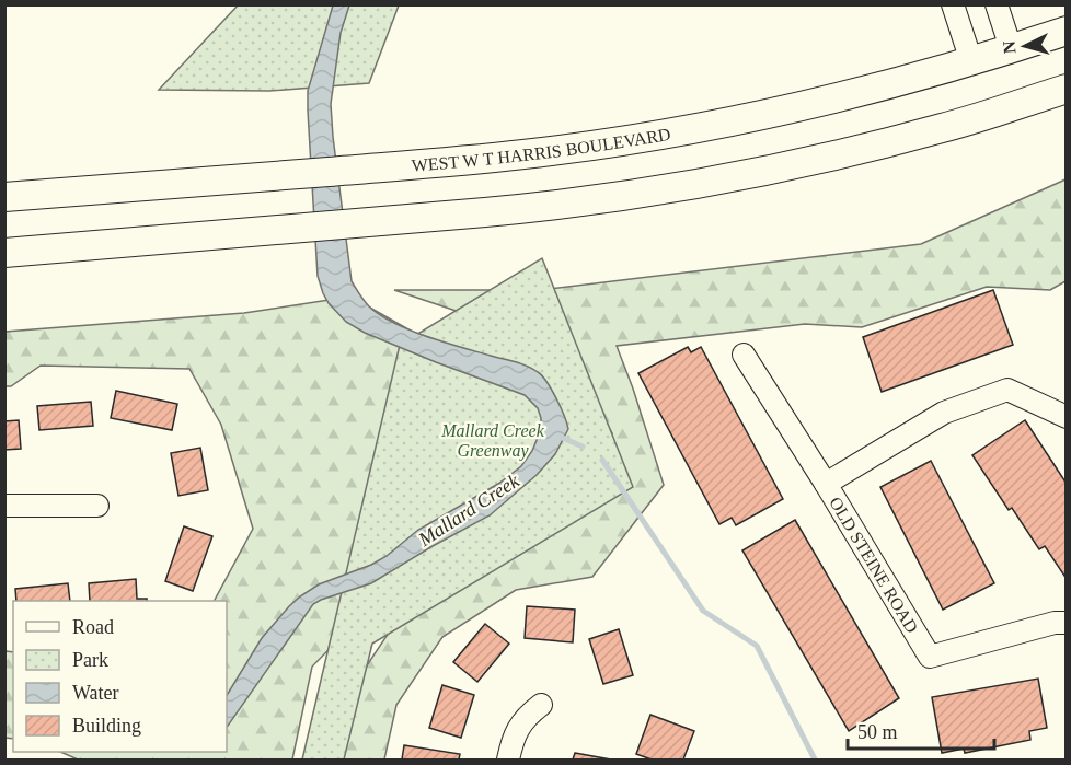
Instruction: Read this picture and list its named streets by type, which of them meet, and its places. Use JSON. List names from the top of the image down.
{
  "streets": {
    "main road": ["WEST W T HARRIS BOULEVARD"],
    "street": ["OLD STEINE ROAD"]
  },
  "water": ["Mallard Creek"],
  "parks": ["Mallard Creek Greenway"],
  "legend": [
    "Road",
    "Park",
    "Water",
    "Building"
  ],
  "scale_bar": "50 m",
  "north": "left"
}
